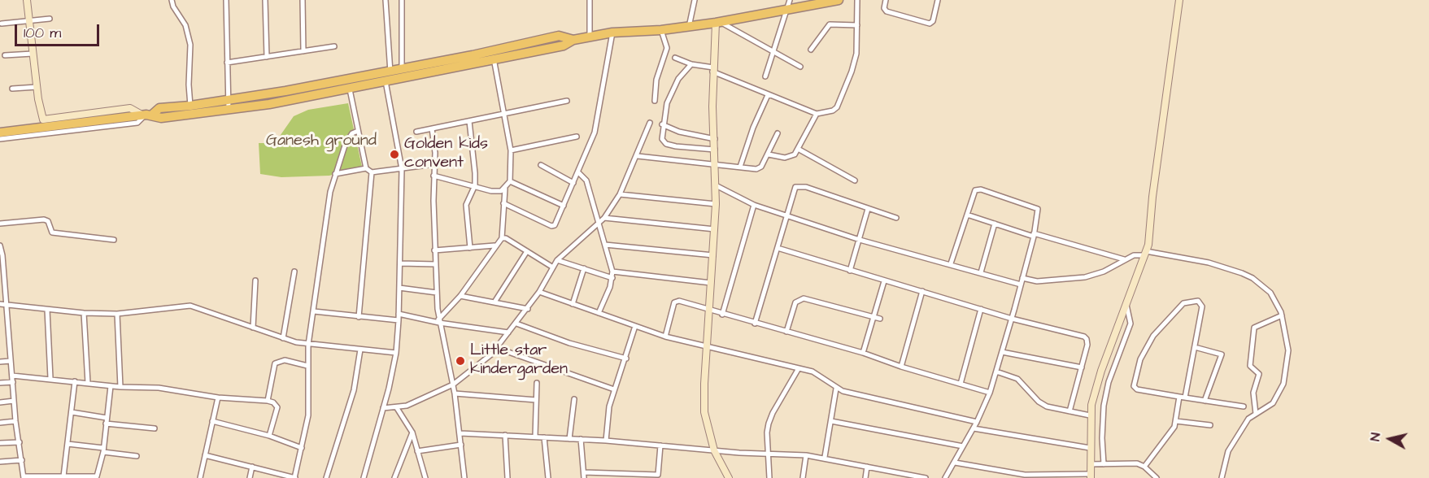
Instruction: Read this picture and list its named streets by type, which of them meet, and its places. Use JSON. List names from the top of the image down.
{
  "parks": ["Ganesh ground"],
  "places": ["Golden kids convent", "Little star kindergarden"],
  "scale_bar": "100 m",
  "north": "left"
}
